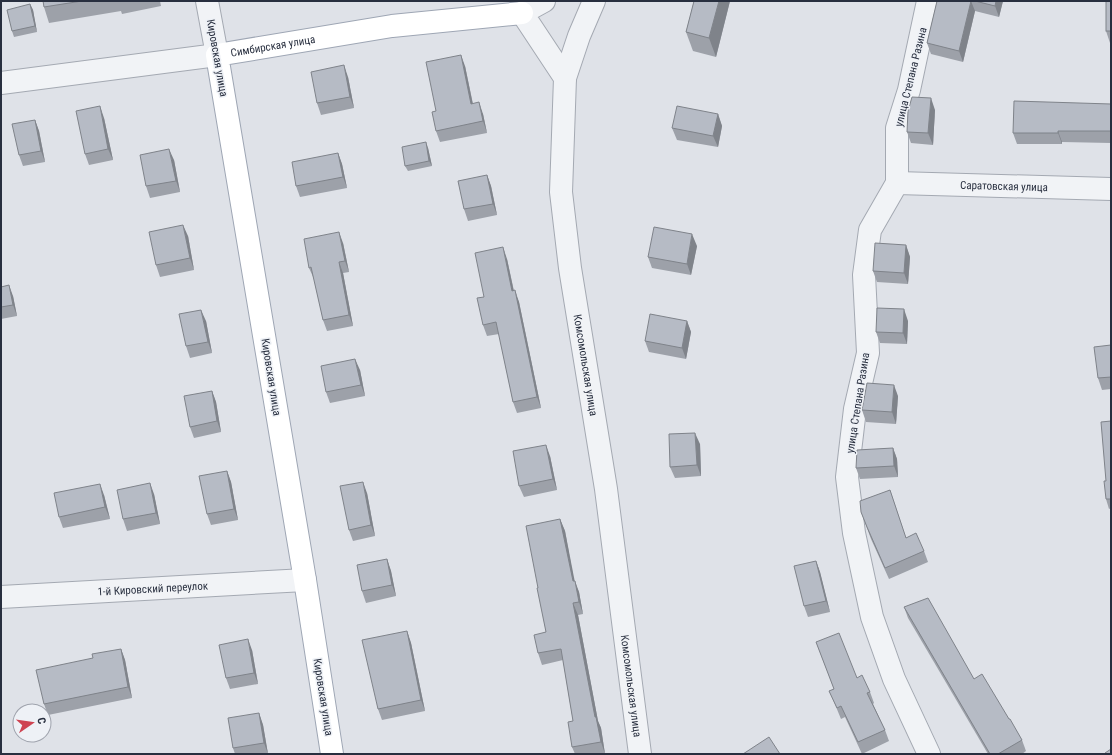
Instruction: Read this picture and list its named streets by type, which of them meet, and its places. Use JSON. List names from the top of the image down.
{
  "streets": {
    "main road": ["Симбирская улица", "Кировская улица"],
    "street": [
      "улица Степана Разина",
      "Саратовская улица",
      "Комсомольская улица",
      "1-й Кировский переулок"
    ]
  },
  "crossings": [
    ["Симбирская улица", "Кировская улица"],
    ["Кировская улица", "1-й Кировский переулок"],
    ["улица Степана Разина", "Саратовская улица"]
  ],
  "north": "right"
}
